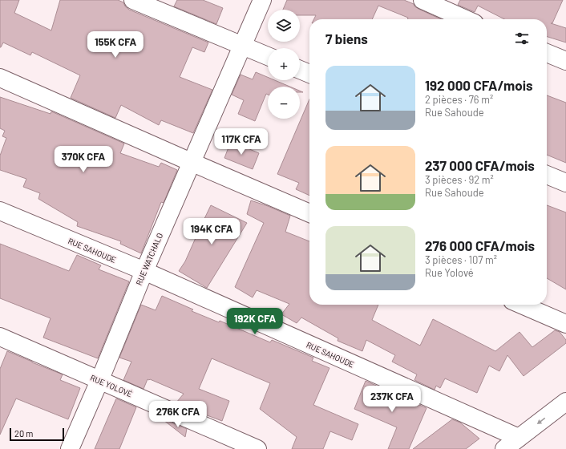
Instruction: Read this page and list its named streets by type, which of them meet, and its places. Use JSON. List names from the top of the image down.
{
  "streets": {
    "street": ["RUE SAHOUDE", "RUE WATCHALO", "RUE YOLOVÉ"]
  },
  "crossings": [
    ["RUE SAHOUDE", "RUE WATCHALO"],
    ["RUE WATCHALO", "RUE YOLOVÉ"]
  ],
  "scale_bar": "20 m",
  "page": {
    "map_buttons": ["+", "−"],
    "heading": "7 biens",
    "price": [
      "155K CFA",
      "117K CFA",
      "370K CFA",
      "194K CFA",
      "192K CFA",
      "237K CFA",
      "276K CFA"
    ],
    "list": [
      {
        "name": "192 000 CFA/mois",
        "note": "2 pièces · 76 m² · Rue Sahoude"
      },
      {
        "name": "237 000 CFA/mois",
        "note": "3 pièces · 92 m² · Rue Sahoude"
      },
      {
        "name": "276 000 CFA/mois",
        "note": "3 pièces · 107 m² · Rue Yolové"
      }
    ],
    "scale": "20 m"
  }
}
